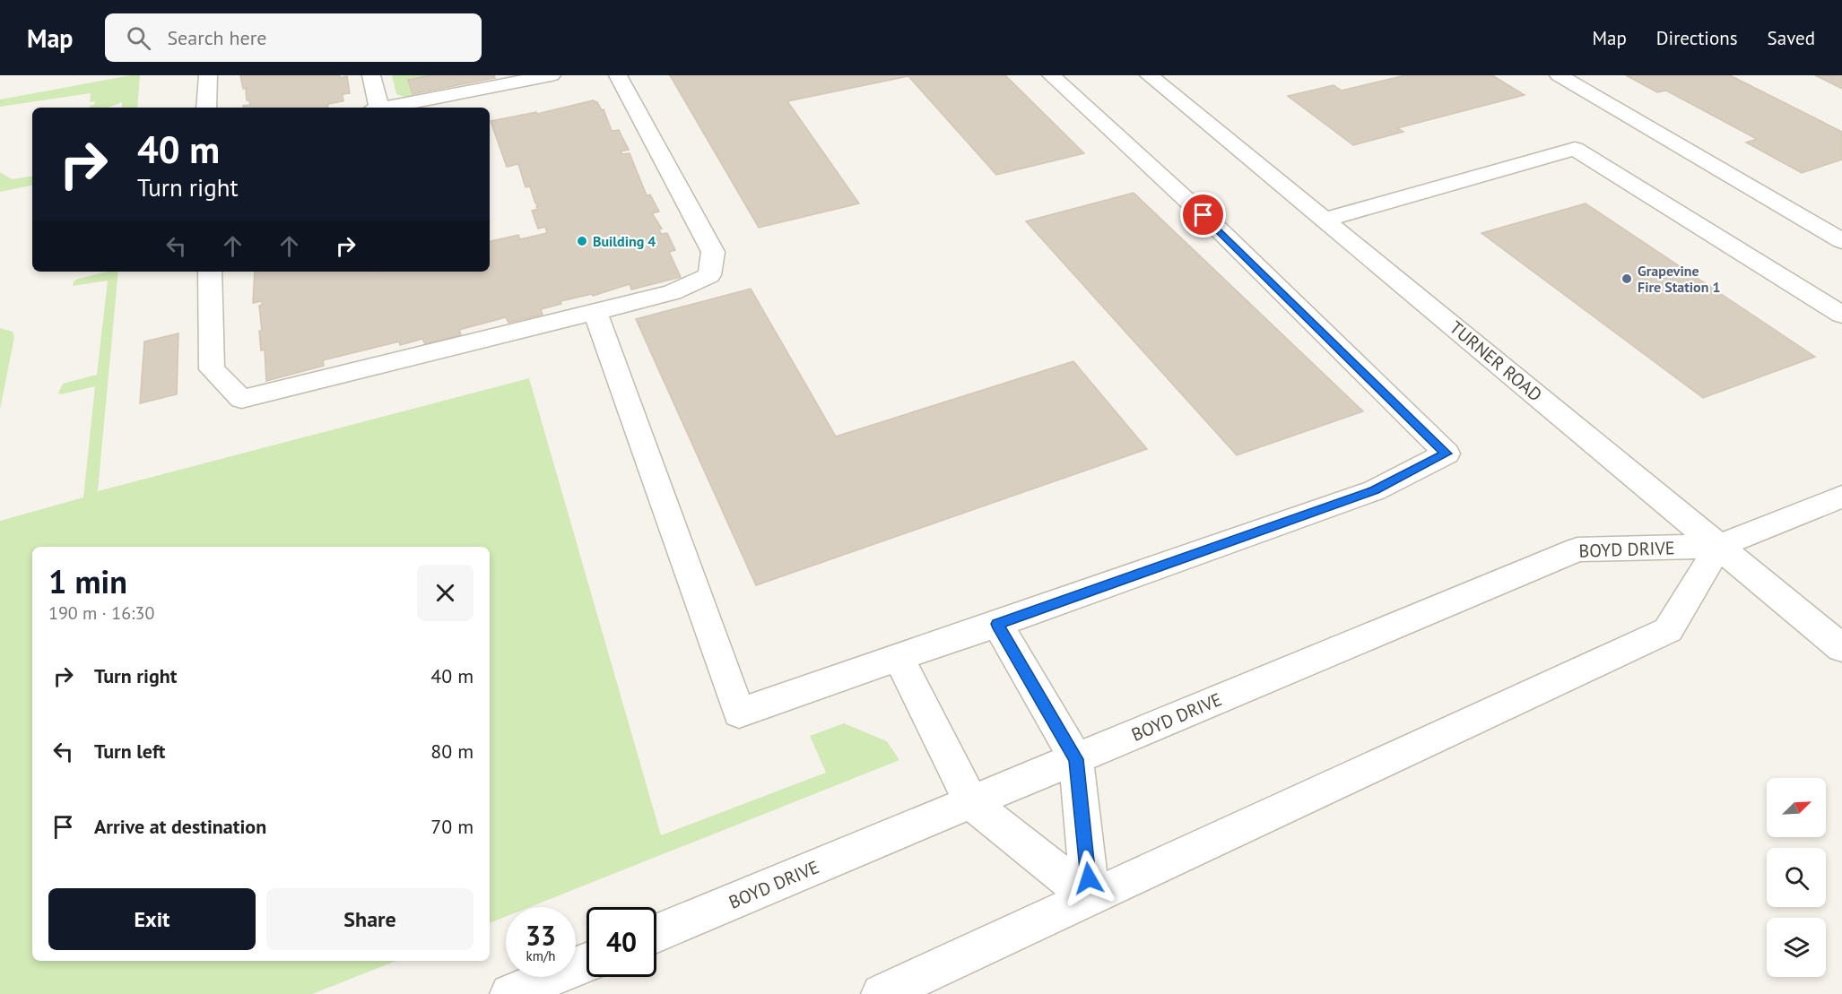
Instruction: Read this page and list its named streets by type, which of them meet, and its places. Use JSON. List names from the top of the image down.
{
  "streets": {
    "street": ["TURNER ROAD", "BOYD DRIVE"]
  },
  "crossings": [
    ["TURNER ROAD", "BOYD DRIVE"]
  ],
  "places": ["Building 4", "Grapevine Fire Station 1"],
  "north": "top right",
  "page": {
    "header": "Map",
    "search": "Search here",
    "nav": ["Map", "Directions", "Saved"],
    "turn": ["40 m", "Turn right"],
    "heading": ["1 min", "190 m · 16:30"],
    "list": [
      {
        "name": "Turn right",
        "value": "40 m"
      },
      {
        "name": "Turn left",
        "value": "80 m"
      },
      {
        "name": "Arrive at destination",
        "value": "70 m"
      }
    ],
    "buttons": ["Exit", "Share"],
    "speed": "33 km/h",
    "limit": "40"
  }
}
